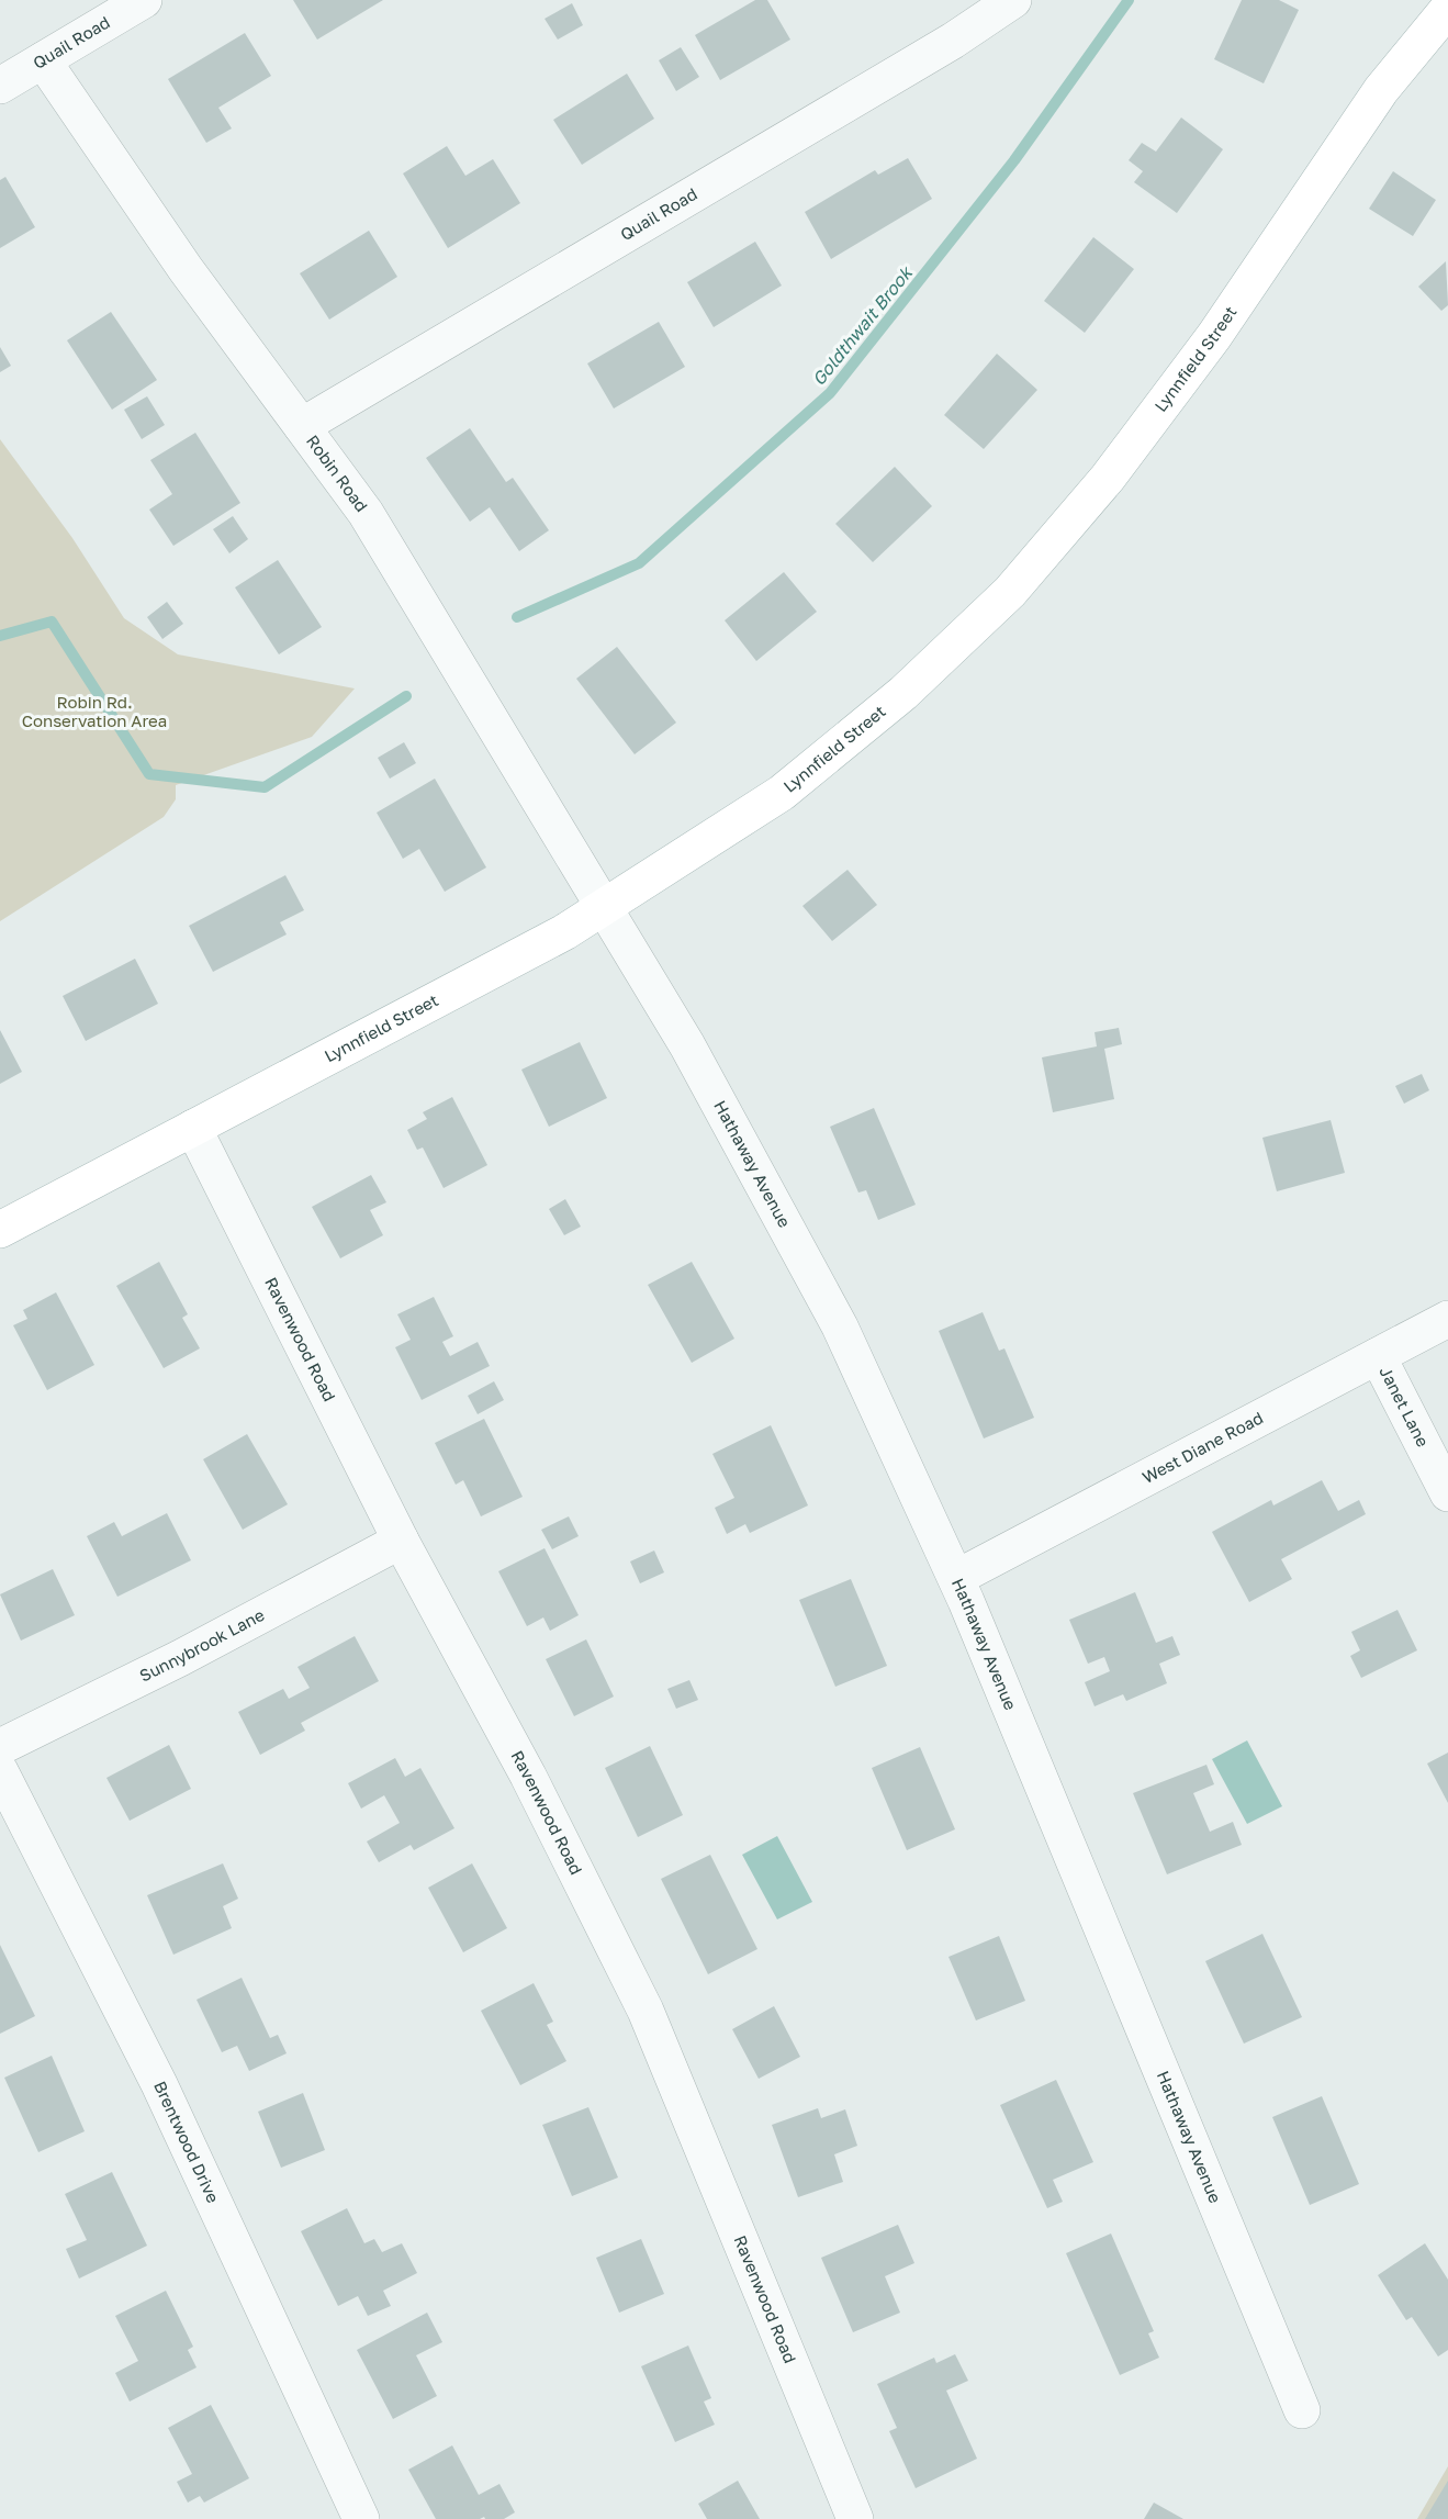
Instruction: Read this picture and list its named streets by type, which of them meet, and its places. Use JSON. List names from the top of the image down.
{
  "streets": {
    "main road": ["Lynnfield Street"],
    "street": [
      "Quail Road",
      "Robin Road",
      "Hathaway Avenue",
      "Ravenwood Road",
      "Janet Lane",
      "West Diane Road",
      "Sunnybrook Lane",
      "Brentwood Drive"
    ]
  },
  "crossings": [
    ["Quail Road", "Robin Road"],
    ["Lynnfield Street", "Robin Road"],
    ["Lynnfield Street", "Hathaway Avenue"],
    ["Lynnfield Street", "Ravenwood Road"],
    ["Robin Road", "Hathaway Avenue"],
    ["Hathaway Avenue", "West Diane Road"],
    ["Ravenwood Road", "Sunnybrook Lane"],
    ["Janet Lane", "West Diane Road"]
  ],
  "water": ["Goldthwait Brook"],
  "parks": ["Robin Rd. Conservation Area"]
}
